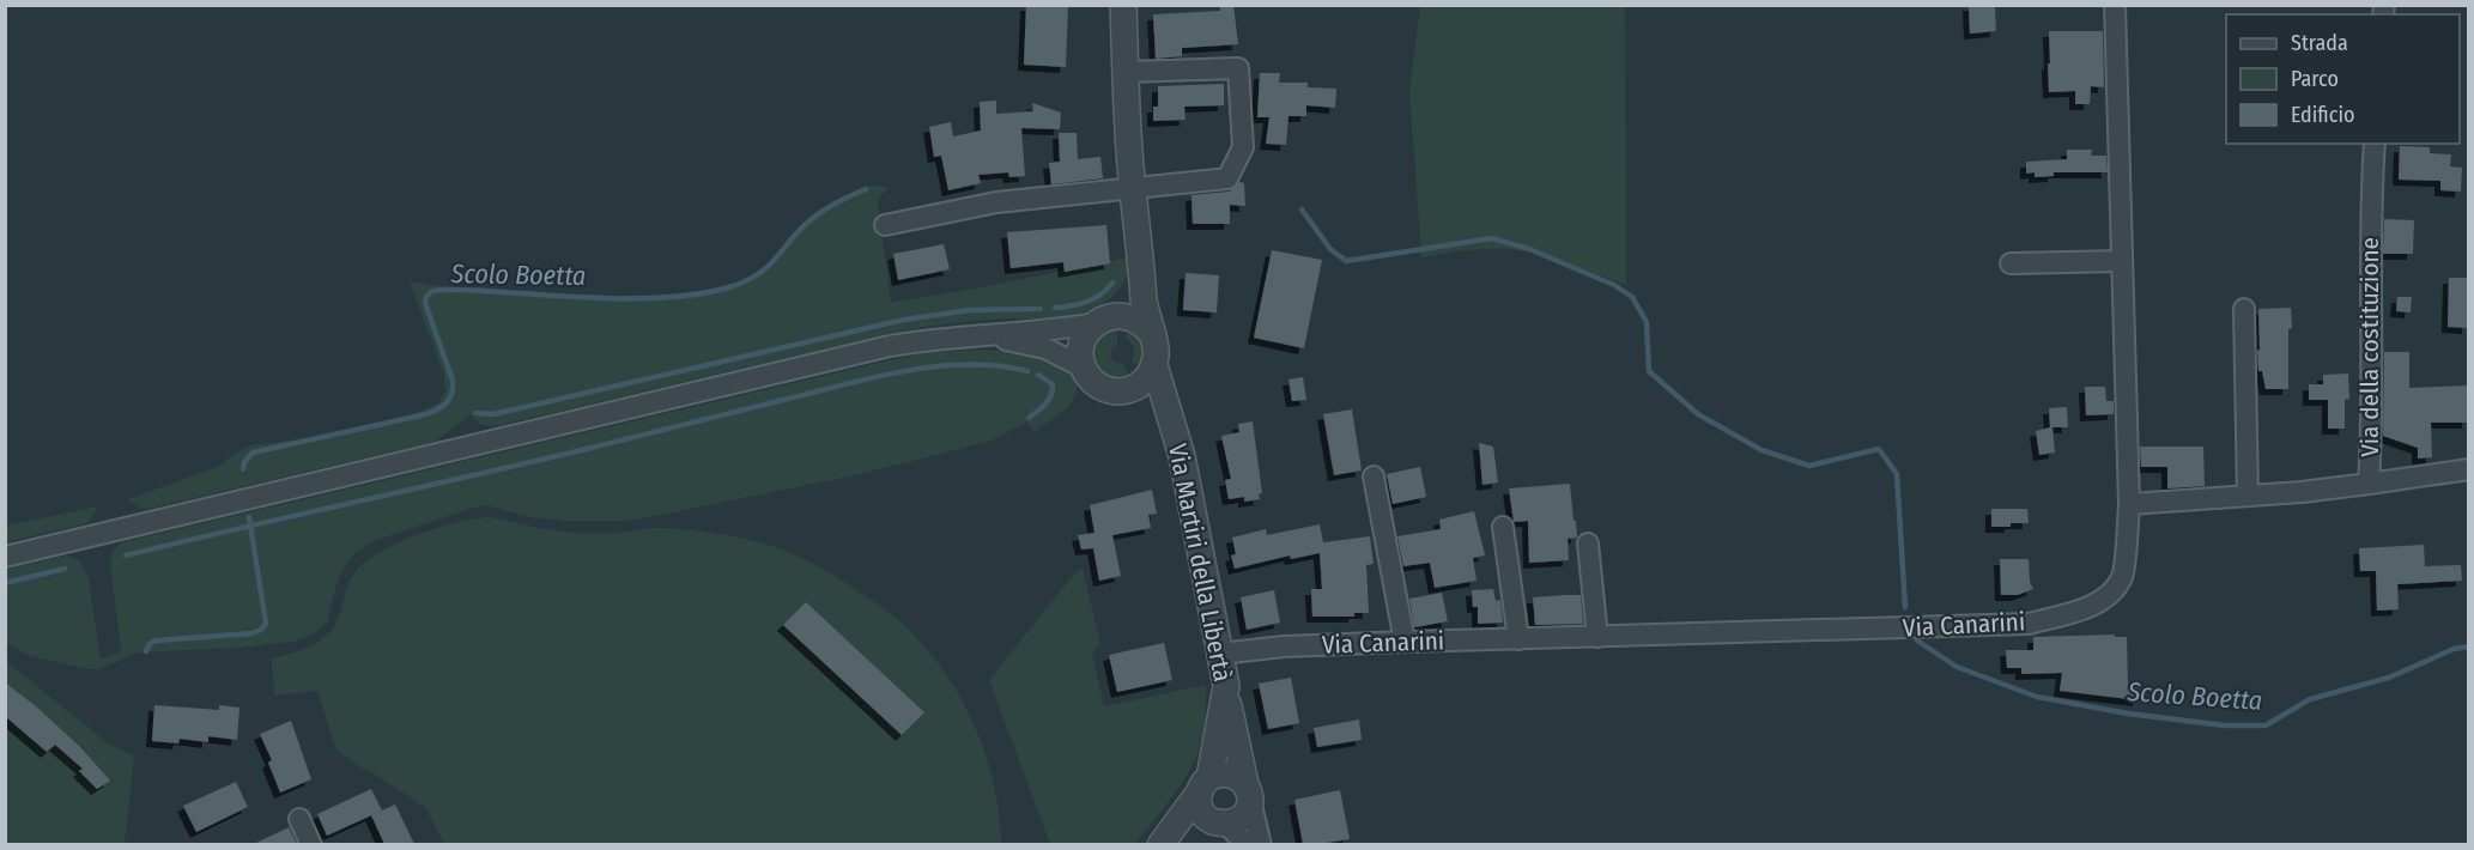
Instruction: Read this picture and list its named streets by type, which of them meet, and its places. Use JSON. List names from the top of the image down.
{
  "streets": {
    "street": ["Via della costituzione", "Via Martiri della Libertà", "Via Canarini"]
  },
  "crossings": [
    ["Via della costituzione", "Via Canarini"],
    ["Via Martiri della Libertà", "Via Canarini"]
  ],
  "water": ["Scolo Boetta"],
  "legend": ["Strada", "Parco", "Edificio"]
}
